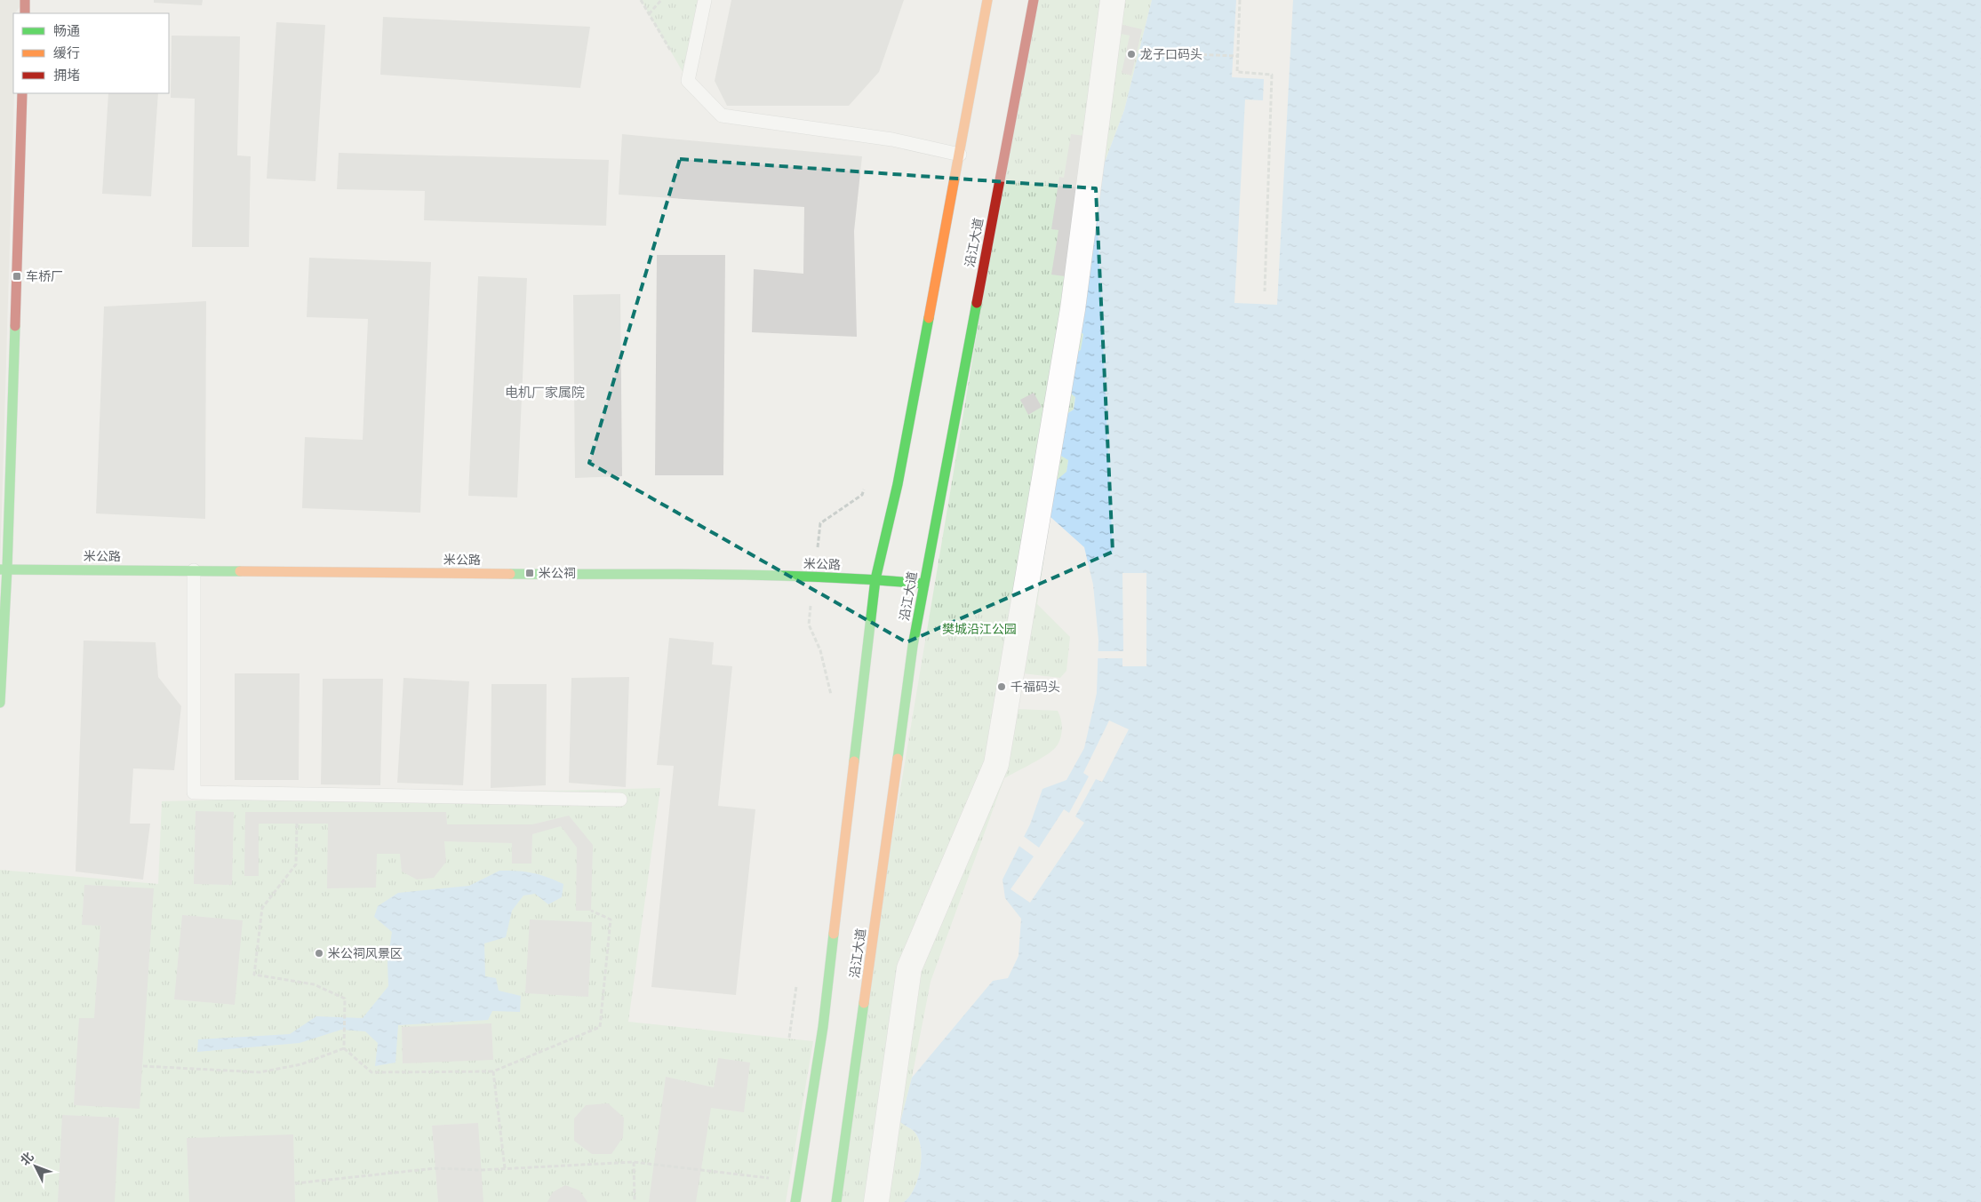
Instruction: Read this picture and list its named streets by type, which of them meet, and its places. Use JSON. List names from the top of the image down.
{
  "streets": {
    "main road": ["沿江大道", "米公路"]
  },
  "crossings": [
    ["沿江大道", "米公路"]
  ],
  "districts": ["电机厂家属院"],
  "parks": ["樊城沿江公园"],
  "places": {
    "other": ["龙子口码头", "千福码头", "米公祠风景区"],
    "transit": ["车桥厂", "米公祠"]
  },
  "legend": ["畅通", "缓行", "拥堵"],
  "north": "top left"
}
